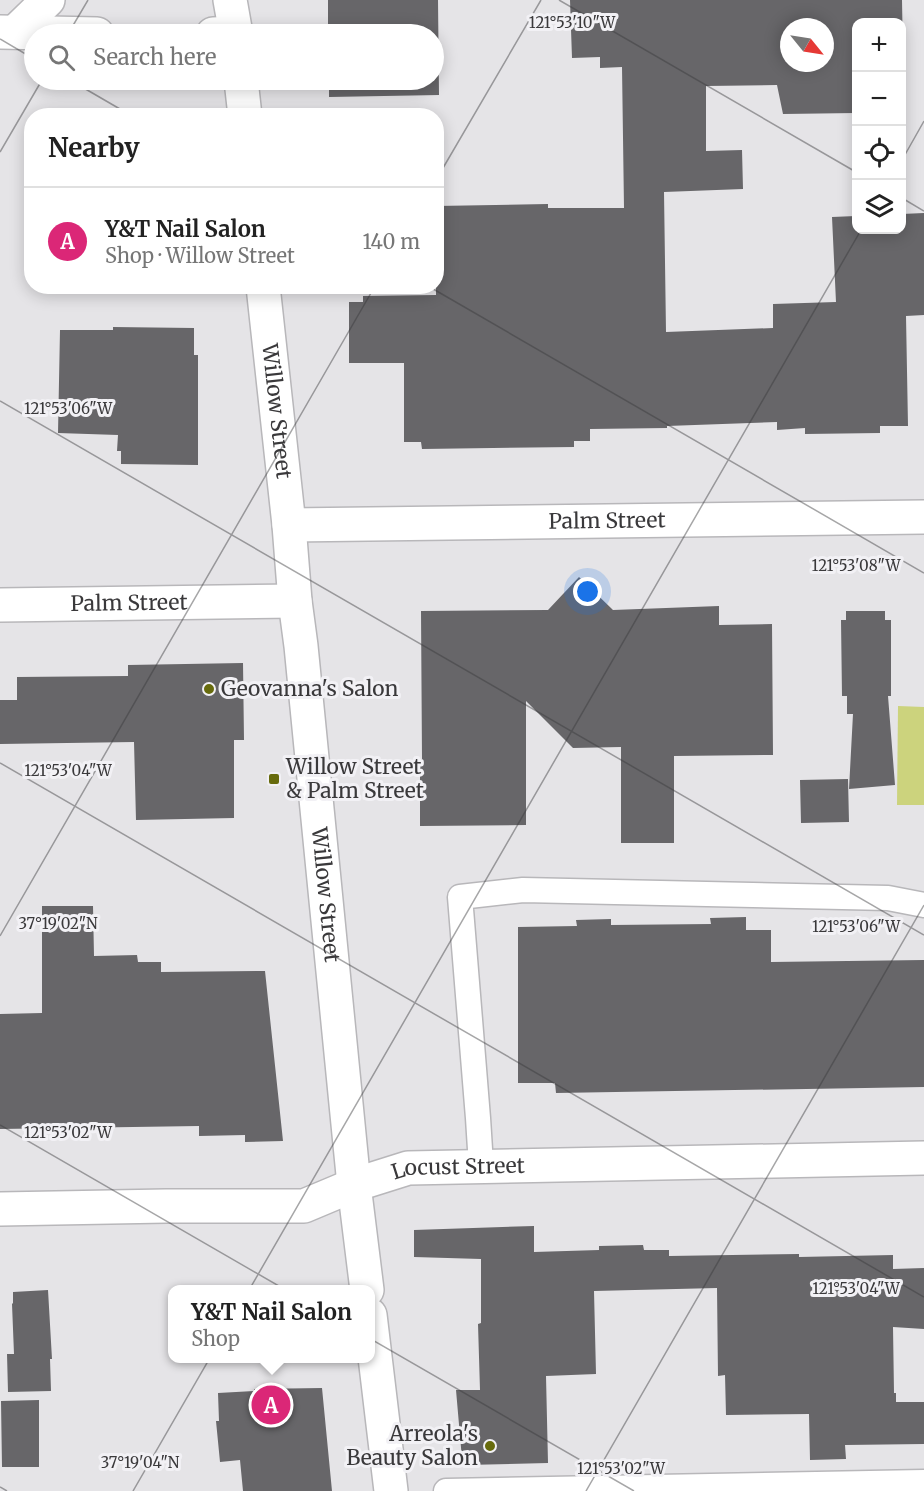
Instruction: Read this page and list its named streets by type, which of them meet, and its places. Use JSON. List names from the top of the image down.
{
  "streets": {
    "street": ["Willow Street", "Palm Street", "Locust Street"]
  },
  "crossings": [
    ["Willow Street", "Palm Street"],
    ["Willow Street", "Locust Street"]
  ],
  "places": {
    "other": ["Geovanna's Salon", "Arreola's Beauty Salon"],
    "transit": ["Willow Street & Palm Street"]
  },
  "north": "bottom right",
  "page": {
    "map_buttons": ["+", "−"],
    "search": "Search here",
    "heading": "Nearby",
    "list": [
      {
        "mark": "A",
        "name": "Y&T Nail Salon",
        "note": "Shop · Willow Street",
        "value": "140 m"
      }
    ],
    "popup": ["Y&T Nail Salon", "Shop"],
    "pins": "A"
  },
  "coordinates": [
    "121°53'10\"W",
    "121°53'06\"W",
    "121°53'08\"W",
    "121°53'04\"W",
    "37°19'02\"N",
    "121°53'02\"W",
    "37°19'04\"N"
  ]
}
